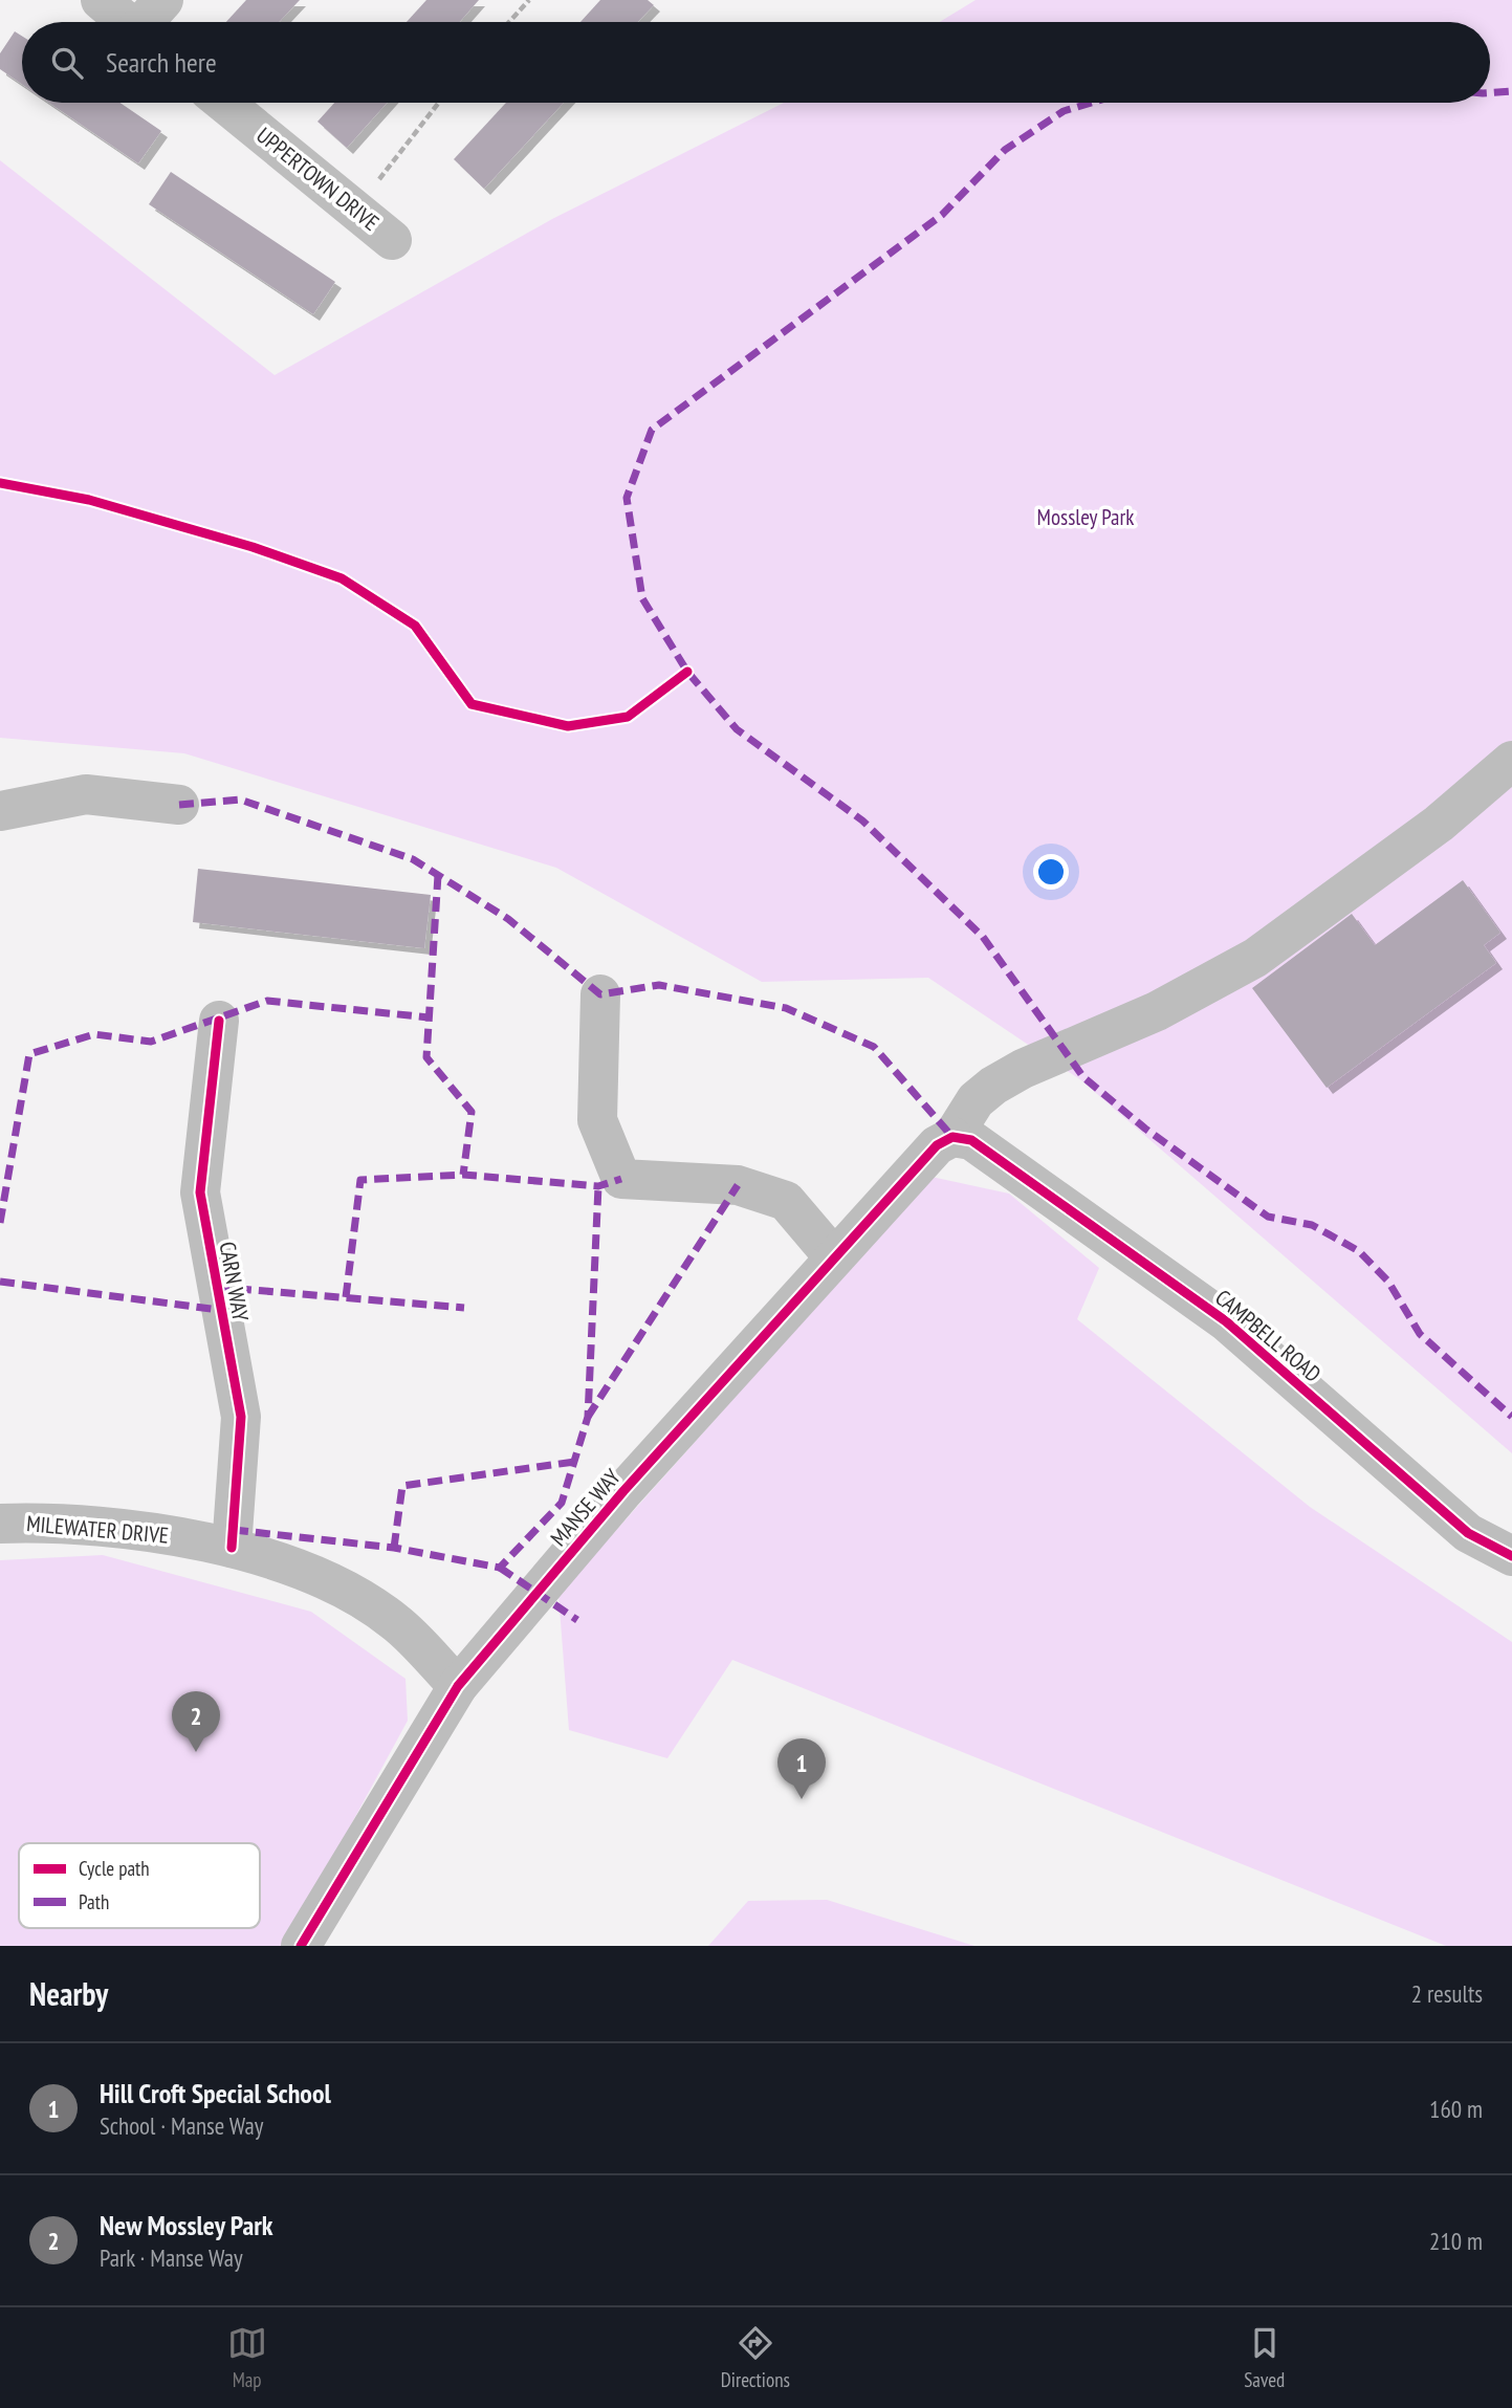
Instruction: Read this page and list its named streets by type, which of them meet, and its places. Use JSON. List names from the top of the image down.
{
  "streets": {
    "street": [
      "UPPERTOWN DRIVE",
      "CARN WAY",
      "CAMPBELL ROAD",
      "MANSE WAY",
      "MILEWATER DRIVE"
    ]
  },
  "crossings": [
    ["CARN WAY", "MILEWATER DRIVE"],
    ["CAMPBELL ROAD", "MANSE WAY"],
    ["MANSE WAY", "MILEWATER DRIVE"]
  ],
  "parks": ["Mossley Park"],
  "legend": ["Cycle path", "Path"],
  "page": {
    "search": "Search here",
    "pins": ["2", "1"],
    "heading": ["Nearby", "2 results"],
    "list": [
      {
        "mark": "1",
        "name": "Hill Croft Special School",
        "note": "School · Manse Way",
        "value": "160 m"
      },
      {
        "mark": "2",
        "name": "New Mossley Park",
        "note": "Park · Manse Way",
        "value": "210 m"
      }
    ],
    "nav": ["Map", "Directions", "Saved"]
  }
}
